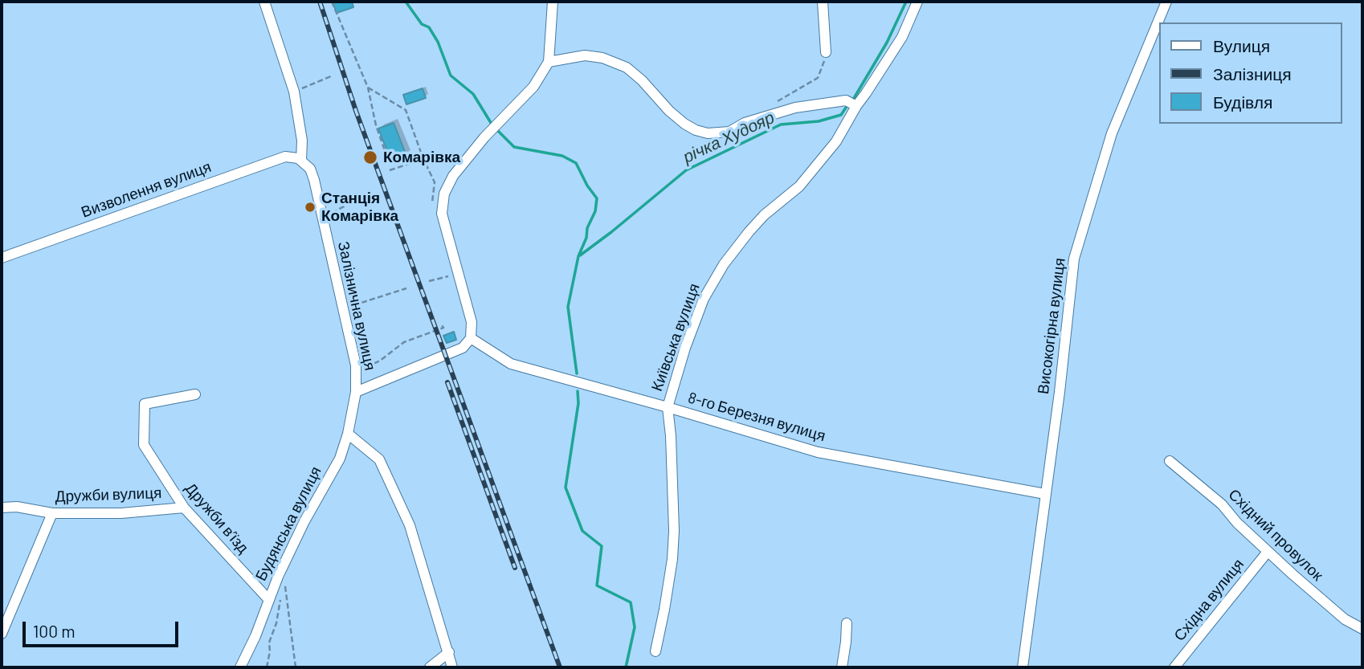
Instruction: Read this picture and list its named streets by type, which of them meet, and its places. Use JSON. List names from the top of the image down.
{
  "streets": {
    "street": [
      "Визволення вулиця",
      "Залізнична вулиця",
      "Високогірна вулиця",
      "Київська вулиця",
      "8-го Березня вулиця",
      "Дружби вулиця",
      "Дружби в’їзд",
      "Будянська вулиця",
      "Східний провулок",
      "Східна вулиця"
    ]
  },
  "crossings": [
    ["Визволення вулиця", "Залізнична вулиця"],
    ["Залізнична вулиця", "Будянська вулиця"],
    ["Високогірна вулиця", "8-го Березня вулиця"],
    ["Київська вулиця", "8-го Березня вулиця"],
    ["Дружби вулиця", "Дружби в’їзд"],
    ["Дружби в’їзд", "Будянська вулиця"],
    ["Східний провулок", "Східна вулиця"]
  ],
  "water": ["річка Худояр"],
  "places": ["Комарівка", "Станція Комарівка"],
  "legend": ["Вулиця", "Залізниця", "Будівля"],
  "scale_bar": "100 m"
}
